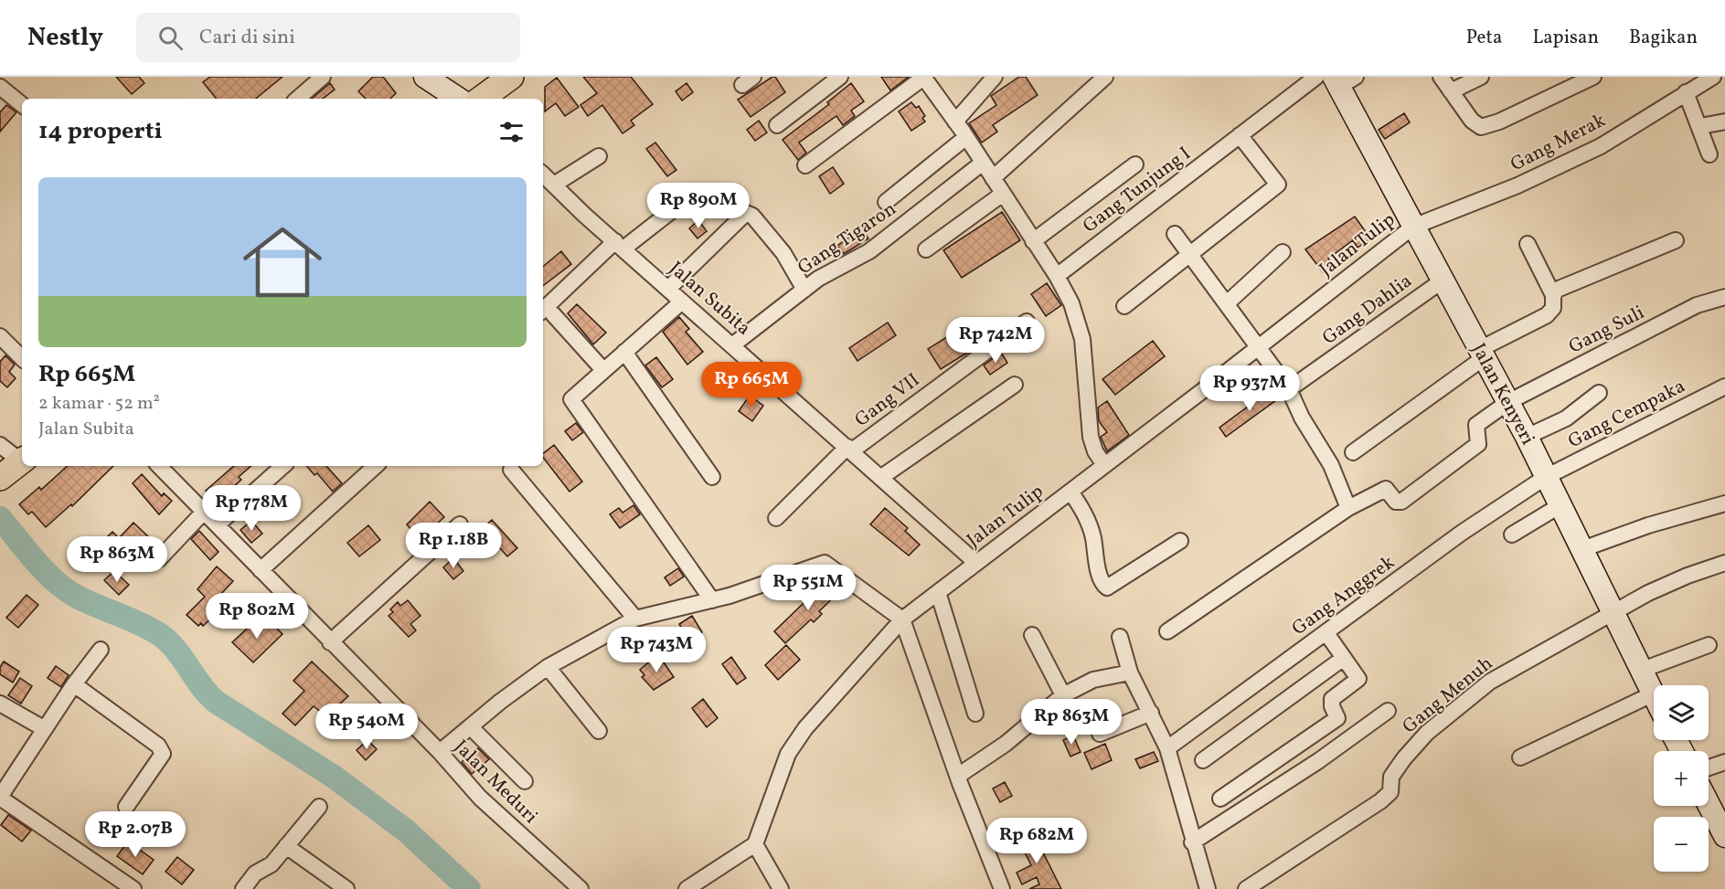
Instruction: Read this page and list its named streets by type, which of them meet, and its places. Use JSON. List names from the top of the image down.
{
  "streets": {
    "street": [
      "Gang Merak",
      "Gang Tunjung I",
      "Gang Tigaron",
      "Jalan Tulip",
      "Jalan Subita",
      "Gang Dahlia",
      "Gang Suli",
      "Jalan Kenyeri",
      "Gang VII",
      "Gang Cempaka",
      "Gang Anggrek",
      "Gang Menuh",
      "Jalan Meduri"
    ]
  },
  "crossings": [
    ["Gang Merak", "Jalan Tulip"],
    ["Gang Merak", "Jalan Kenyeri"],
    ["Gang Tigaron", "Jalan Subita"],
    ["Jalan Tulip", "Jalan Subita"],
    ["Jalan Tulip", "Jalan Kenyeri"],
    ["Jalan Subita", "Gang VII"],
    ["Gang Dahlia", "Jalan Kenyeri"],
    ["Gang Suli", "Jalan Kenyeri"],
    ["Jalan Kenyeri", "Gang Cempaka"],
    ["Jalan Kenyeri", "Gang Anggrek"],
    ["Jalan Kenyeri", "Gang Menuh"],
    ["Gang Cempaka", "Gang Anggrek"]
  ],
  "page": {
    "header": "Nestly",
    "search": "Cari di sini",
    "nav": ["Peta", "Lapisan", "Bagikan"],
    "heading": "14 properti",
    "list": [
      {
        "name": "Rp 665M",
        "note": "2 kamar · 52 m² · Jalan Subita"
      }
    ],
    "price": [
      "Rp 890M",
      "Rp 742M",
      "Rp 665M",
      "Rp 937M",
      "Rp 778M",
      "Rp 1.18B",
      "Rp 863M",
      "Rp 551M",
      "Rp 802M",
      "Rp 743M",
      "Rp 863M",
      "Rp 540M",
      "Rp 2.07B",
      "Rp 682M"
    ],
    "map_buttons": ["+", "−"]
  }
}
